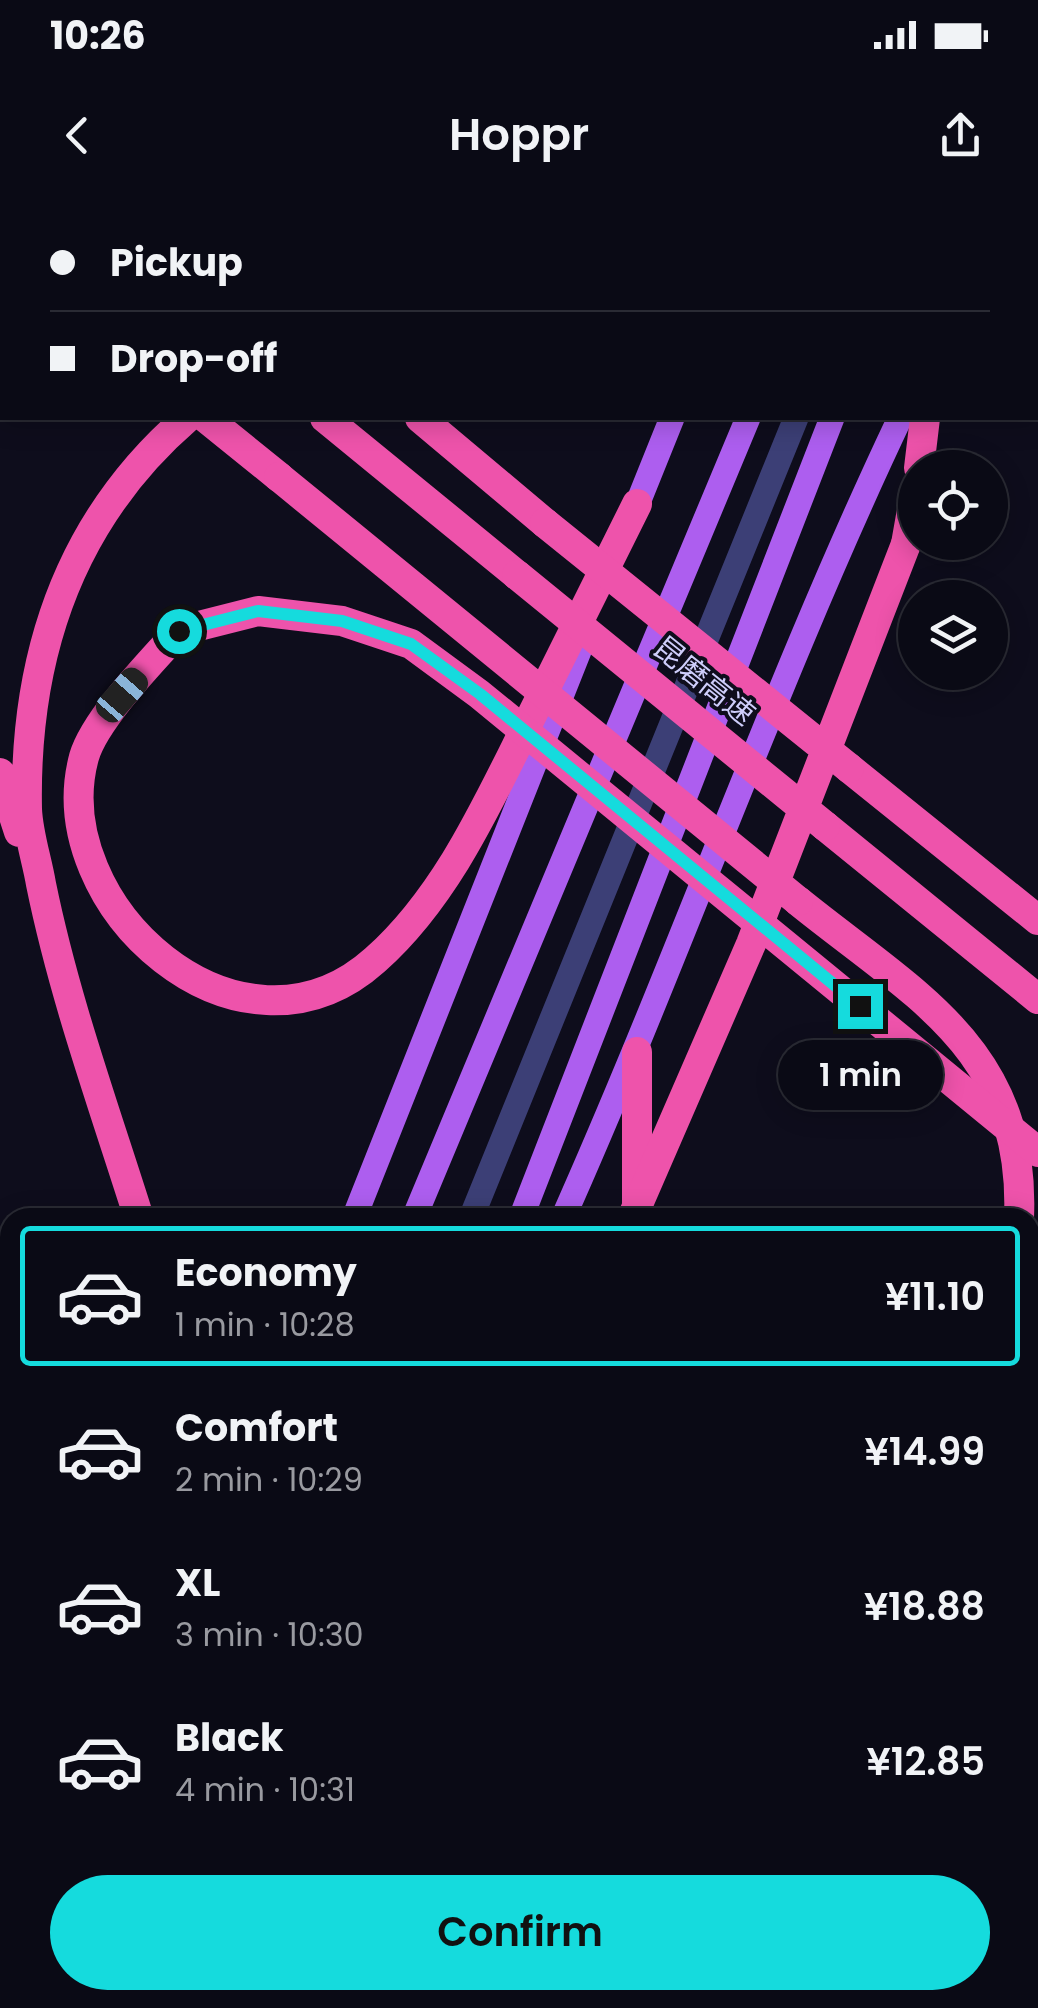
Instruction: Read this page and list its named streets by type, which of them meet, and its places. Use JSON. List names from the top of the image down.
{
  "streets": {
    "highway": ["昆磨高速"]
  },
  "page": {
    "status": "10:26",
    "header": "Hoppr",
    "banner": ["Pickup", "Drop-off"],
    "bubble": "1 min",
    "list": [
      {
        "name": "Economy",
        "note": "1 min · 10:28",
        "value": "¥11.10"
      },
      {
        "name": "Comfort",
        "note": "2 min · 10:29",
        "value": "¥14.99"
      },
      {
        "name": "XL",
        "note": "3 min · 10:30",
        "value": "¥18.88"
      },
      {
        "name": "Black",
        "note": "4 min · 10:31",
        "value": "¥12.85"
      }
    ],
    "buttons": "Confirm"
  }
}
